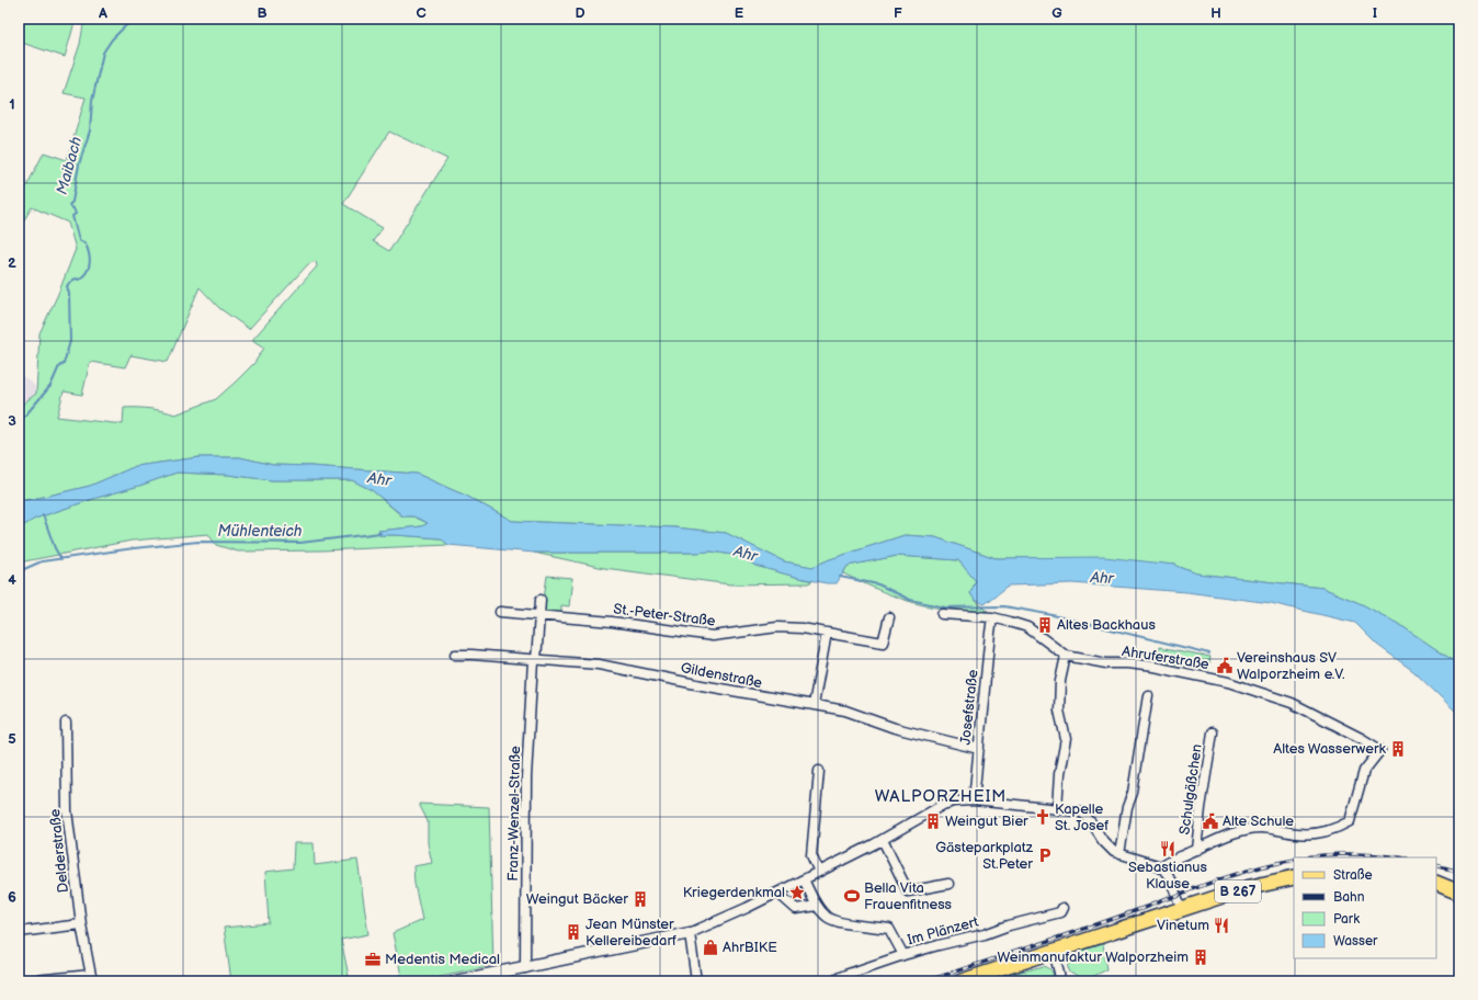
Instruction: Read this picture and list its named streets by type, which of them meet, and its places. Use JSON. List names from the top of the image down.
{
  "streets": {
    "main road": ["B 267"],
    "street": [
      "St.-Peter-Straße",
      "Ahruferstraße",
      "Gildenstraße",
      "Josefstraße",
      "Schulgäßchen",
      "Franz-Wenzel-Straße",
      "Delderstraße",
      "Im Plänzert"
    ]
  },
  "crossings": [
    ["St.-Peter-Straße", "Franz-Wenzel-Straße"],
    ["Ahruferstraße", "Josefstraße"],
    ["Ahruferstraße", "Schulgäßchen"],
    ["Gildenstraße", "Josefstraße"],
    ["Gildenstraße", "Franz-Wenzel-Straße"]
  ],
  "districts": ["WALPORZHEIM"],
  "water": ["Maibach", "Ahr", "Mühlenteich"],
  "places": {
    "building": [
      "Altes Backhaus",
      "Altes Wasserwerk",
      "Weingut Bier",
      "Weingut Bäcker",
      "Jean Münster Kellereibedarf",
      "Weinmanufaktur Walporzheim"
    ],
    "public building": ["Vereinshaus SV Walporzheim e.V.", "Alte Schule"],
    "church": ["Kapelle St. Josef"],
    "restaurant": ["Sebastianus Klause", "Vinetum"],
    "parking": ["Gästeparkplatz St.Peter"],
    "place": ["Kriegerdenkmal"],
    "sports": ["Bella Vita Frauenfitness"],
    "shop": ["AhrBIKE"],
    "office": ["Medentis Medical"]
  },
  "legend": [
    "Straße",
    "Bahn",
    "Park",
    "Wasser"
  ],
  "grid": {
    "columns": [
      "A",
      "B",
      "C",
      "D",
      "E",
      "F",
      "G",
      "H",
      "I"
    ],
    "rows": [
      "1",
      "2",
      "3",
      "4",
      "5",
      "6"
    ]
  }
}
